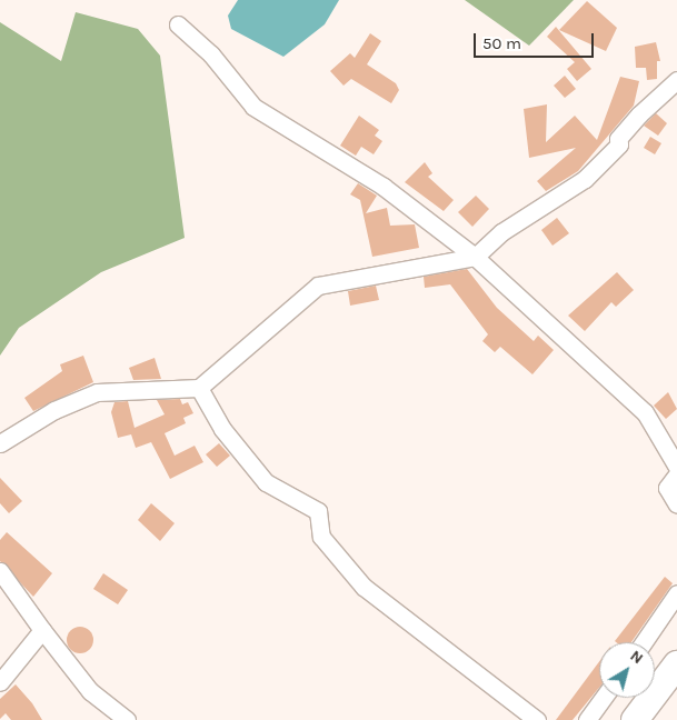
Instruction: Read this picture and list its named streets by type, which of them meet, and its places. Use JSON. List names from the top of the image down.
{
  "scale_bar": "50 m",
  "north": "top right"
}
